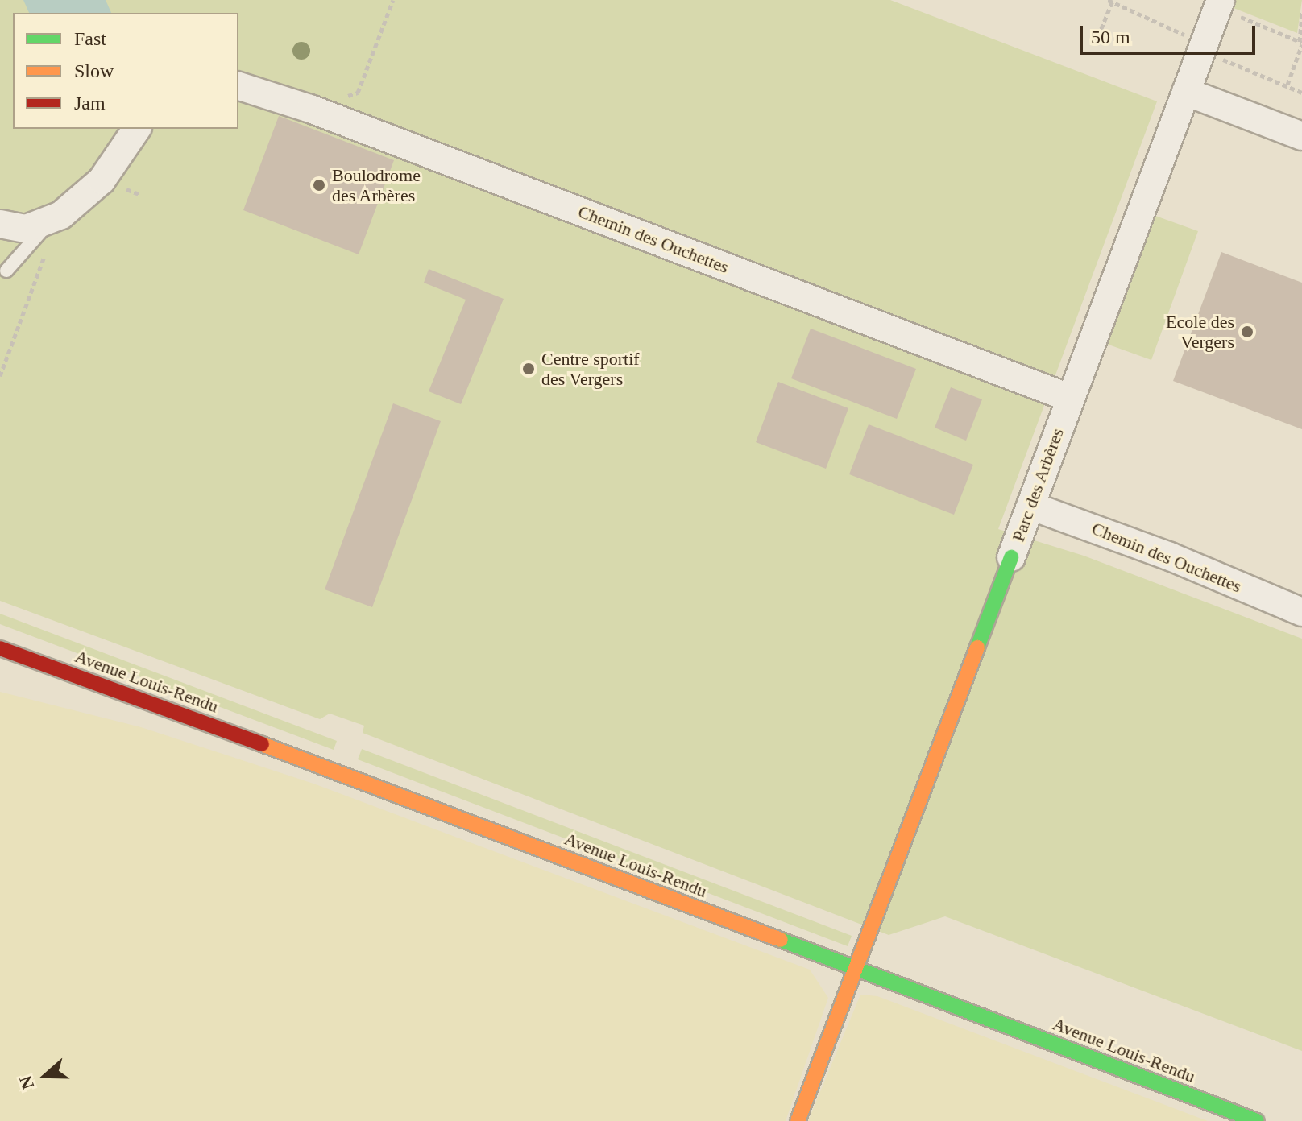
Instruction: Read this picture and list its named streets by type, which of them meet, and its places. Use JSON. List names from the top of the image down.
{
  "streets": {
    "main road": ["Parc des Arbères", "Avenue Louis-Rendu"],
    "street": ["Chemin des Ouchettes"]
  },
  "crossings": [
    ["Chemin des Ouchettes", "Parc des Arbères"],
    ["Parc des Arbères", "Avenue Louis-Rendu"]
  ],
  "places": ["Boulodrome des Arbères", "Ecole des Vergers", "Centre sportif des Vergers"],
  "legend": ["Fast", "Slow", "Jam"],
  "scale_bar": "50 m",
  "north": "left"
}
